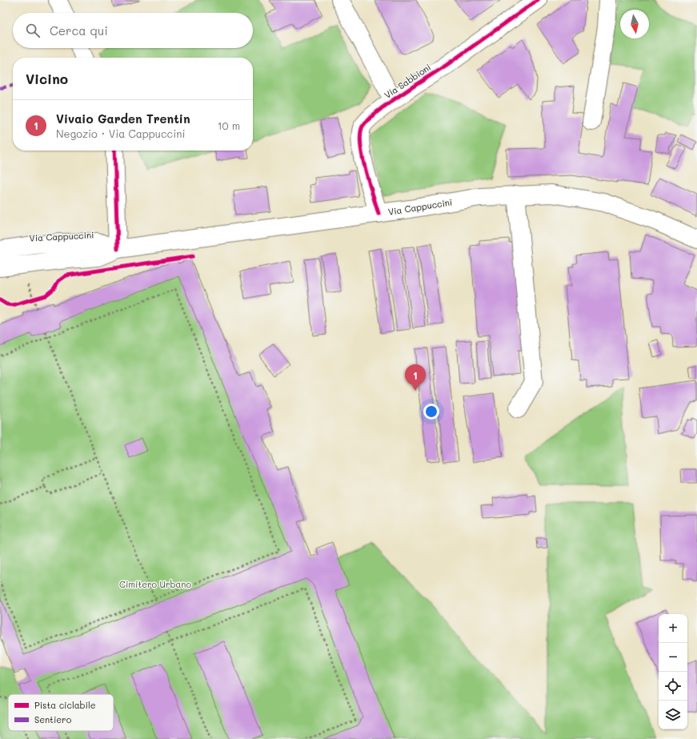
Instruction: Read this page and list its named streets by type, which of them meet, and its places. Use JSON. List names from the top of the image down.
{
  "streets": {
    "main road": ["Via Sabbioni", "Via Cappuccini"]
  },
  "crossings": [
    ["Via Sabbioni", "Via Cappuccini"]
  ],
  "parks": ["Cimitero Urbano"],
  "legend": ["Pista ciclabile", "Sentiero"],
  "north": "bottom",
  "page": {
    "search": "Cerca qui",
    "heading": "Vicino",
    "list": [
      {
        "mark": "1",
        "name": "Vivaio Garden Trentin",
        "note": "Negozio · Via Cappuccini",
        "value": "10 m"
      }
    ],
    "pins": "1",
    "map_buttons": ["+", "−"]
  }
}
